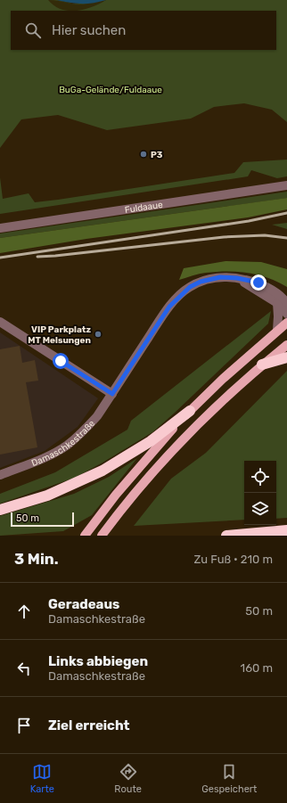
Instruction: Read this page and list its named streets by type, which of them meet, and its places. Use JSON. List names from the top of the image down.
{
  "streets": {
    "street": ["Fuldaaue", "Damaschkestraße"]
  },
  "parks": ["BuGa-Gelände/Fuldaaue"],
  "places": ["P3", "VIP Parkplatz MT Melsungen"],
  "scale_bar": "50 m",
  "page": {
    "search": "Hier suchen",
    "scale": "50 m",
    "heading": ["3 Min.", "Zu Fuß · 210 m"],
    "list": [
      ["Geradeaus", "Damaschkestraße", "50 m"],
      ["Links abbiegen", "Damaschkestraße", "160 m"],
      "Ziel erreicht"
    ],
    "nav": ["Karte", "Route", "Gespeichert"]
  }
}
